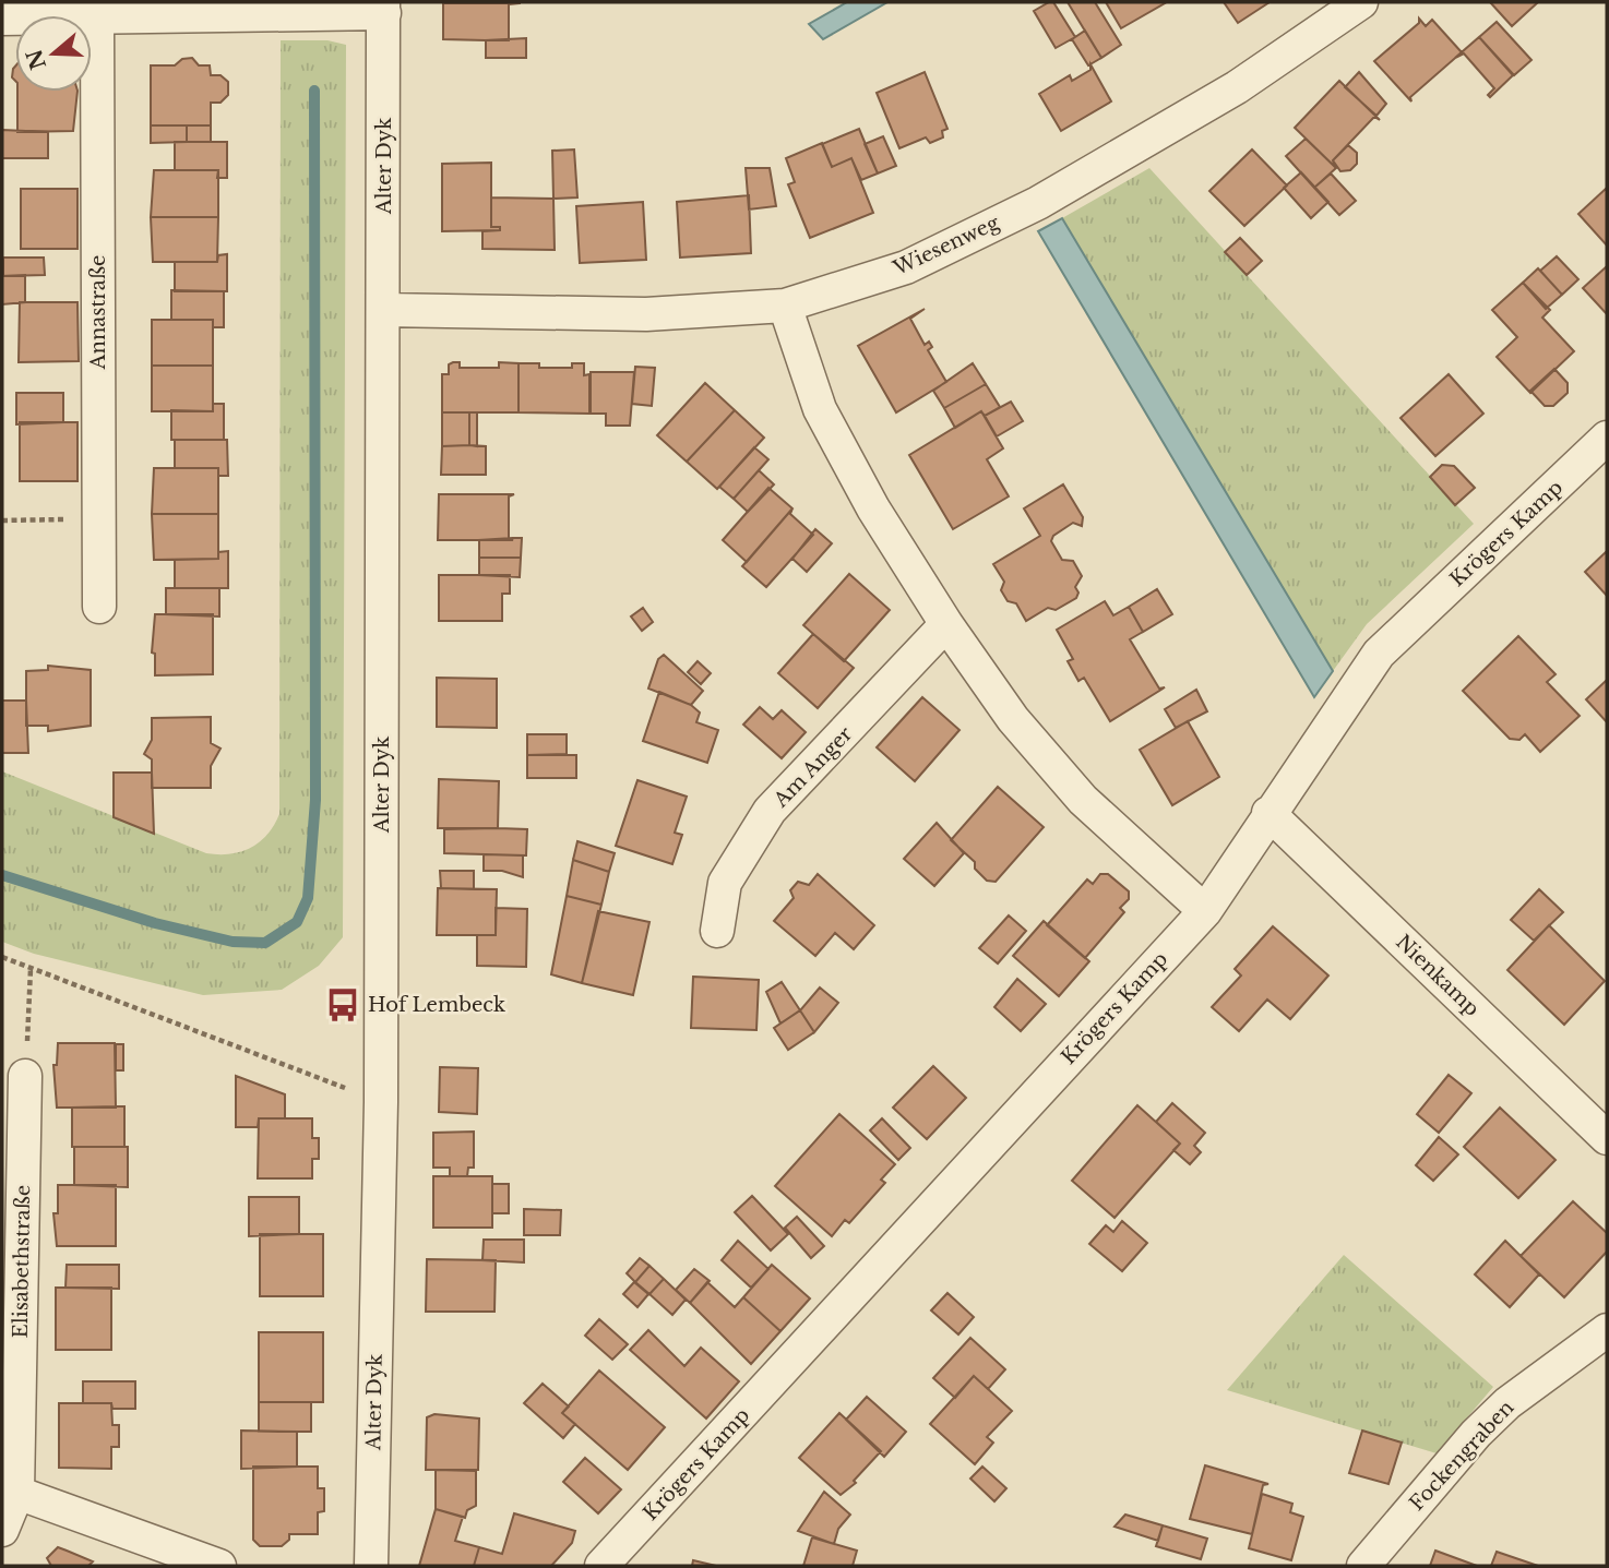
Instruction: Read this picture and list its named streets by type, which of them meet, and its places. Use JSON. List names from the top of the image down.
{
  "streets": {
    "street": [
      "Alter Dyk",
      "Wiesenweg",
      "Annastraße",
      "Krögers Kamp",
      "Am Anger",
      "Nienkamp",
      "Elisabethstraße",
      "Fockengraben"
    ]
  },
  "crossings": [
    ["Alter Dyk", "Wiesenweg"],
    ["Krögers Kamp", "Nienkamp"]
  ],
  "places": {
    "bus stop": ["Hof Lembeck"]
  },
  "north": "left"
}
